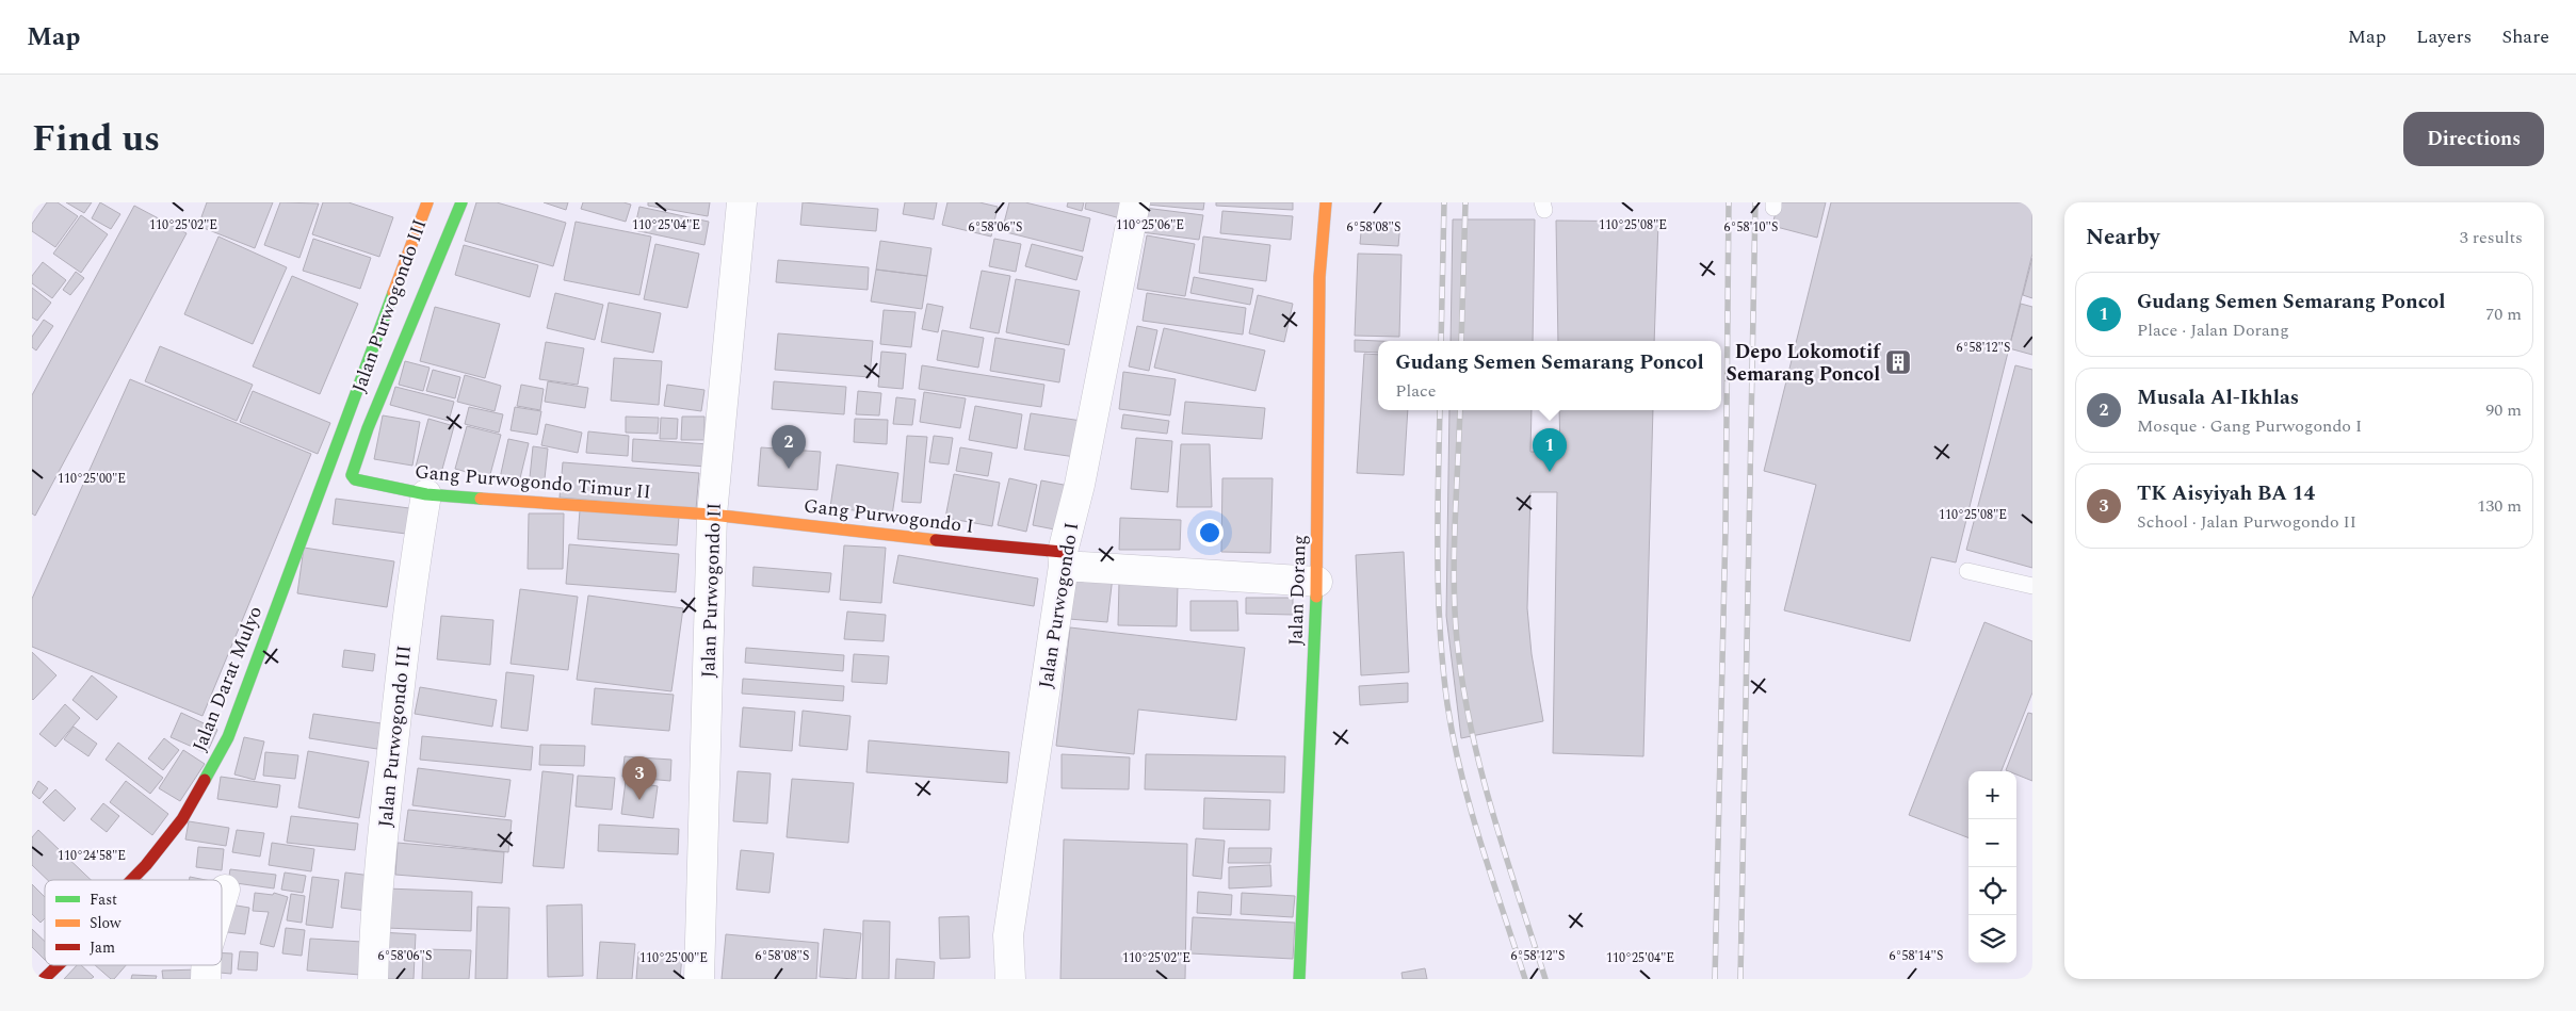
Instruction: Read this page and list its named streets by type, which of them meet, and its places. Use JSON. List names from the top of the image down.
{
  "streets": {
    "street": [
      "Jalan Purwogondo III",
      "Gang Purwogondo Timur II",
      "Gang Purwogondo I",
      "Jalan Purwogondo II",
      "Jalan Dorang",
      "Jalan Purwogondo I",
      "Jalan Darat Mulyo"
    ]
  },
  "crossings": [
    ["Jalan Purwogondo III", "Gang Purwogondo Timur II"],
    ["Jalan Purwogondo III", "Jalan Darat Mulyo"],
    ["Gang Purwogondo Timur II", "Gang Purwogondo I"],
    ["Gang Purwogondo Timur II", "Jalan Purwogondo II"],
    ["Gang Purwogondo I", "Jalan Purwogondo II"],
    ["Gang Purwogondo I", "Jalan Purwogondo I"]
  ],
  "places": {
    "building": ["Depo Lokomotif Semarang Poncol"]
  },
  "legend": ["Fast", "Slow", "Jam"],
  "page": {
    "header": "Map",
    "nav": ["Map", "Layers", "Share"],
    "title": "Find us",
    "buttons": "Directions",
    "heading": ["Nearby", "3 results"],
    "list": [
      {
        "mark": "1",
        "name": "Gudang Semen Semarang Poncol",
        "note": "Place · Jalan Dorang",
        "value": "70 m"
      },
      {
        "mark": "2",
        "name": "Musala Al-Ikhlas",
        "note": "Mosque · Gang Purwogondo I",
        "value": "90 m"
      },
      {
        "mark": "3",
        "name": "TK Aisyiyah BA 14",
        "note": "School · Jalan Purwogondo II",
        "value": "130 m"
      }
    ],
    "popup": ["Gudang Semen Semarang Poncol", "Place"],
    "pins": ["2", "1", "3"],
    "map_buttons": ["+", "−"]
  },
  "coordinates": [
    "110°25'02\"E",
    "110°25'06\"E",
    "110°25'08\"E",
    "110°25'04\"E",
    "6°58'06\"S",
    "6°58'08\"S",
    "6°58'10\"S",
    "6°58'12\"S",
    "110°25'00\"E",
    "110°24'58\"E",
    "6°58'14\"S"
  ]
}
